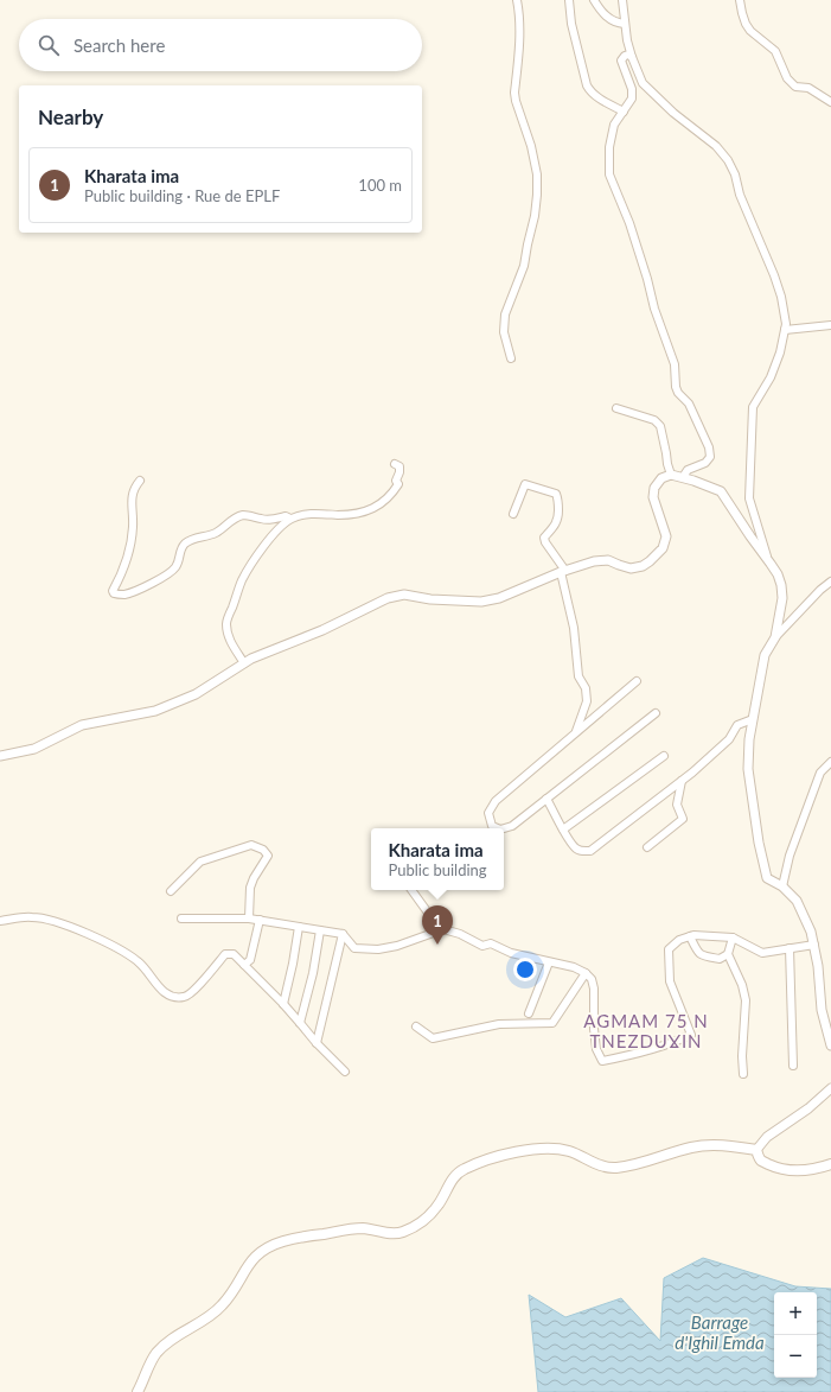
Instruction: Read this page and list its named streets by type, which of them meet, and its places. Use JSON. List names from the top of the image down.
{
  "districts": ["AGMAM 75 N TNEZDUƔIN"],
  "water": ["Barrage d'Ighil Emda"],
  "page": {
    "search": "Search here",
    "heading": "Nearby",
    "list": [
      {
        "mark": "1",
        "name": "Kharata ima",
        "note": "Public building · Rue de EPLF",
        "value": "100 m"
      }
    ],
    "popup": ["Kharata ima", "Public building"],
    "pins": "1",
    "map_buttons": ["+", "−"]
  }
}
